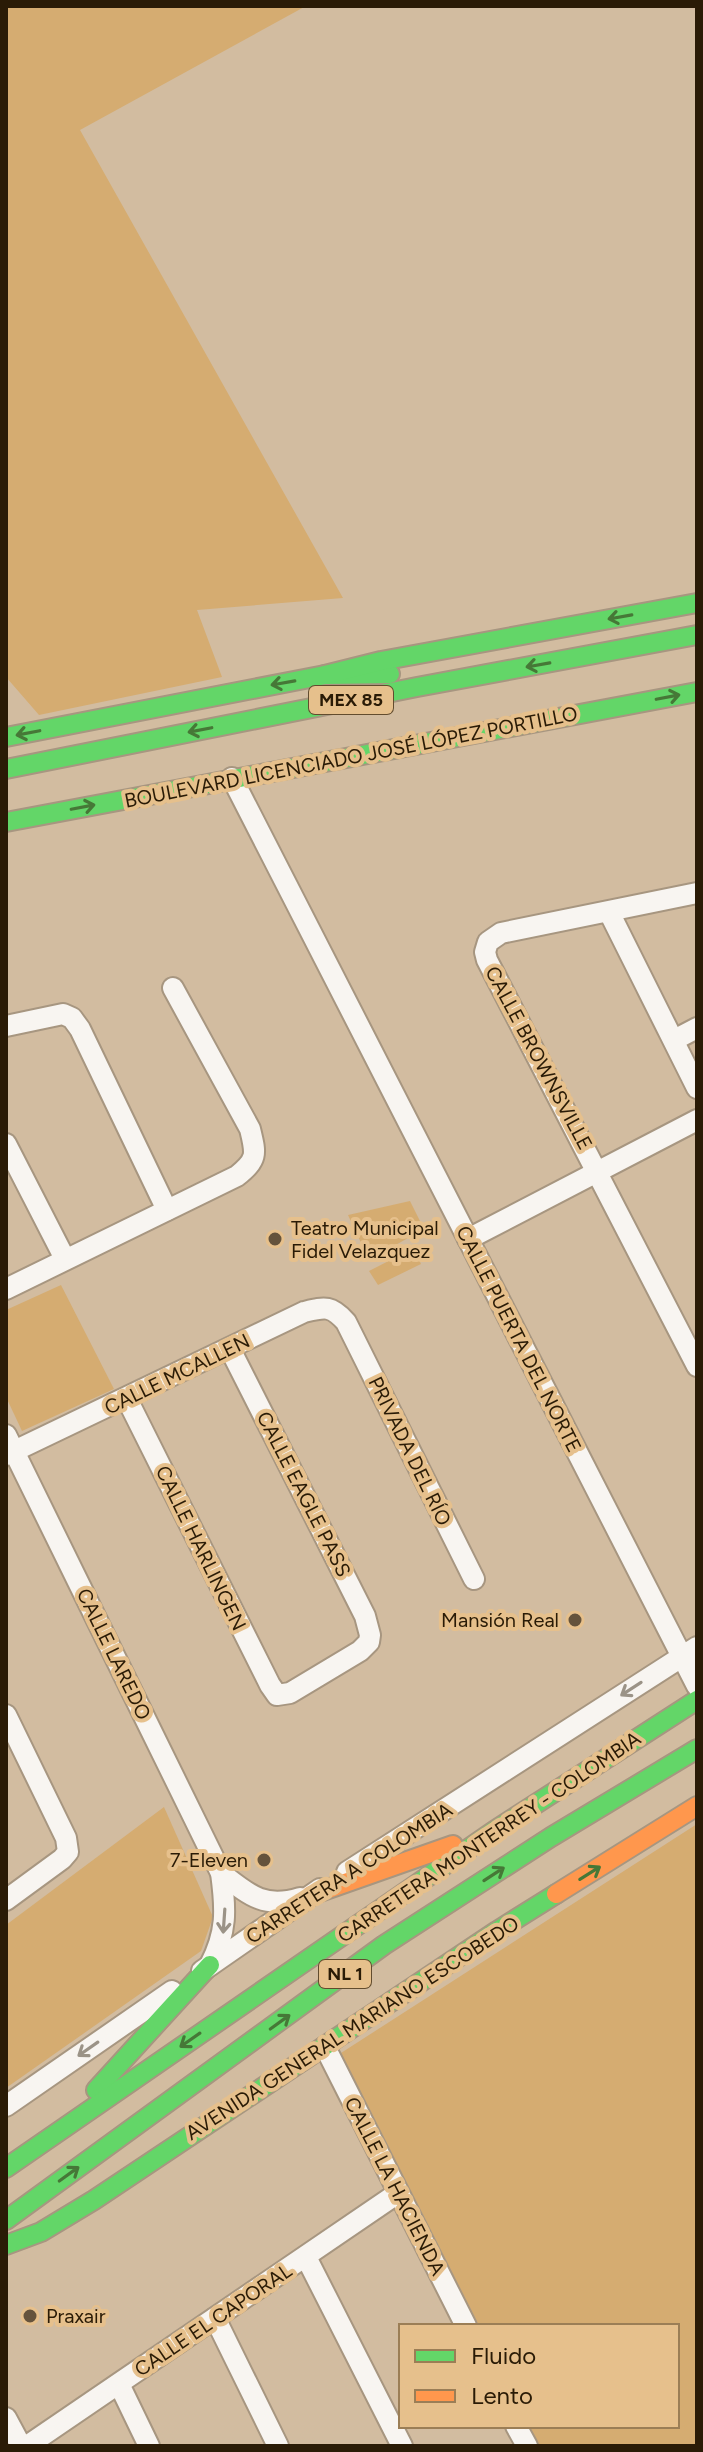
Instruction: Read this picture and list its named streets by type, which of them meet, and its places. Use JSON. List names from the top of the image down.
{
  "streets": {
    "main road": [
      "MEX 85",
      "BOULEVARD LICENCIADO JOSÉ LÓPEZ PORTILLO",
      "CARRETERA MONTERREY - COLOMBIA",
      "NL 1",
      "AVENIDA GENERAL MARIANO ESCOBEDO"
    ],
    "street": [
      "CALLE BROWNSVILLE",
      "CALLE PUERTA DEL NORTE",
      "CALLE MCALLEN",
      "PRIVADA DEL RÍO",
      "CALLE EAGLE PASS",
      "CALLE HARLINGEN",
      "CALLE LAREDO",
      "CARRETERA A COLOMBIA",
      "CALLE LA HACIENDA",
      "CALLE EL CAPORAL"
    ]
  },
  "crossings": [
    ["BOULEVARD LICENCIADO JOSÉ LÓPEZ PORTILLO", "CALLE PUERTA DEL NORTE"],
    ["CALLE PUERTA DEL NORTE", "CARRETERA A COLOMBIA"],
    ["CALLE MCALLEN", "PRIVADA DEL RÍO"],
    ["CALLE MCALLEN", "CALLE EAGLE PASS"],
    ["CALLE MCALLEN", "CALLE HARLINGEN"],
    ["CALLE MCALLEN", "CALLE LAREDO"],
    ["CALLE EAGLE PASS", "CALLE HARLINGEN"],
    ["CALLE LAREDO", "CARRETERA A COLOMBIA"],
    ["AVENIDA GENERAL MARIANO ESCOBEDO", "CALLE LA HACIENDA"],
    ["CALLE LA HACIENDA", "CALLE EL CAPORAL"]
  ],
  "one_way": ["CARRETERA A COLOMBIA"],
  "places": [
    "Teatro Municipal Fidel Velazquez",
    "Mansión Real",
    "7-Eleven",
    "Praxair"
  ],
  "legend": ["Fluido", "Lento"]
}
